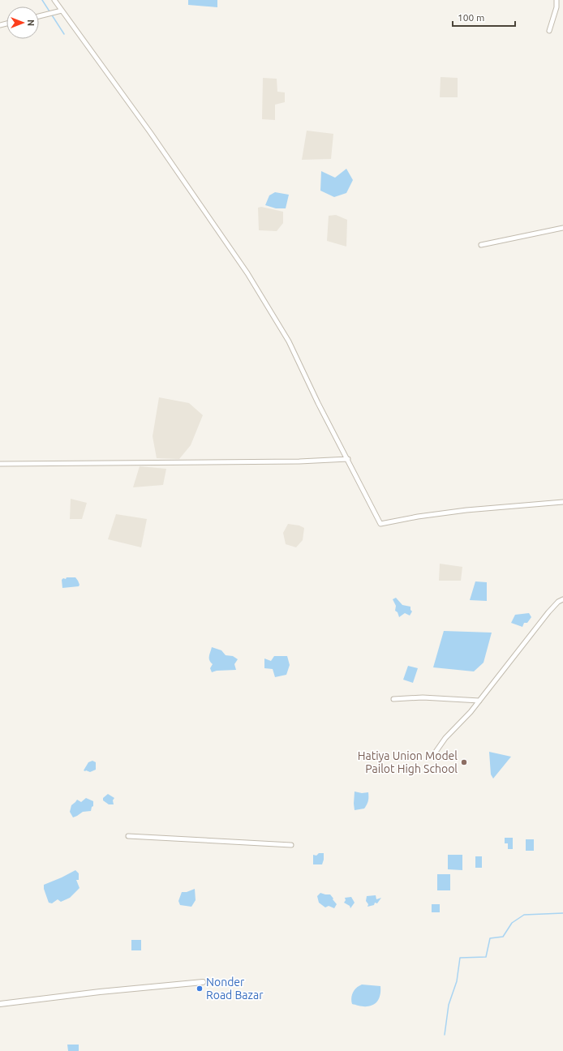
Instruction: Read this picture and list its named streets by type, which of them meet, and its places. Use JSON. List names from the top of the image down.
{
  "places": ["Hatiya Union Model Pailot High School", "Nonder Road Bazar"],
  "scale_bar": "100 m",
  "north": "right"
}
